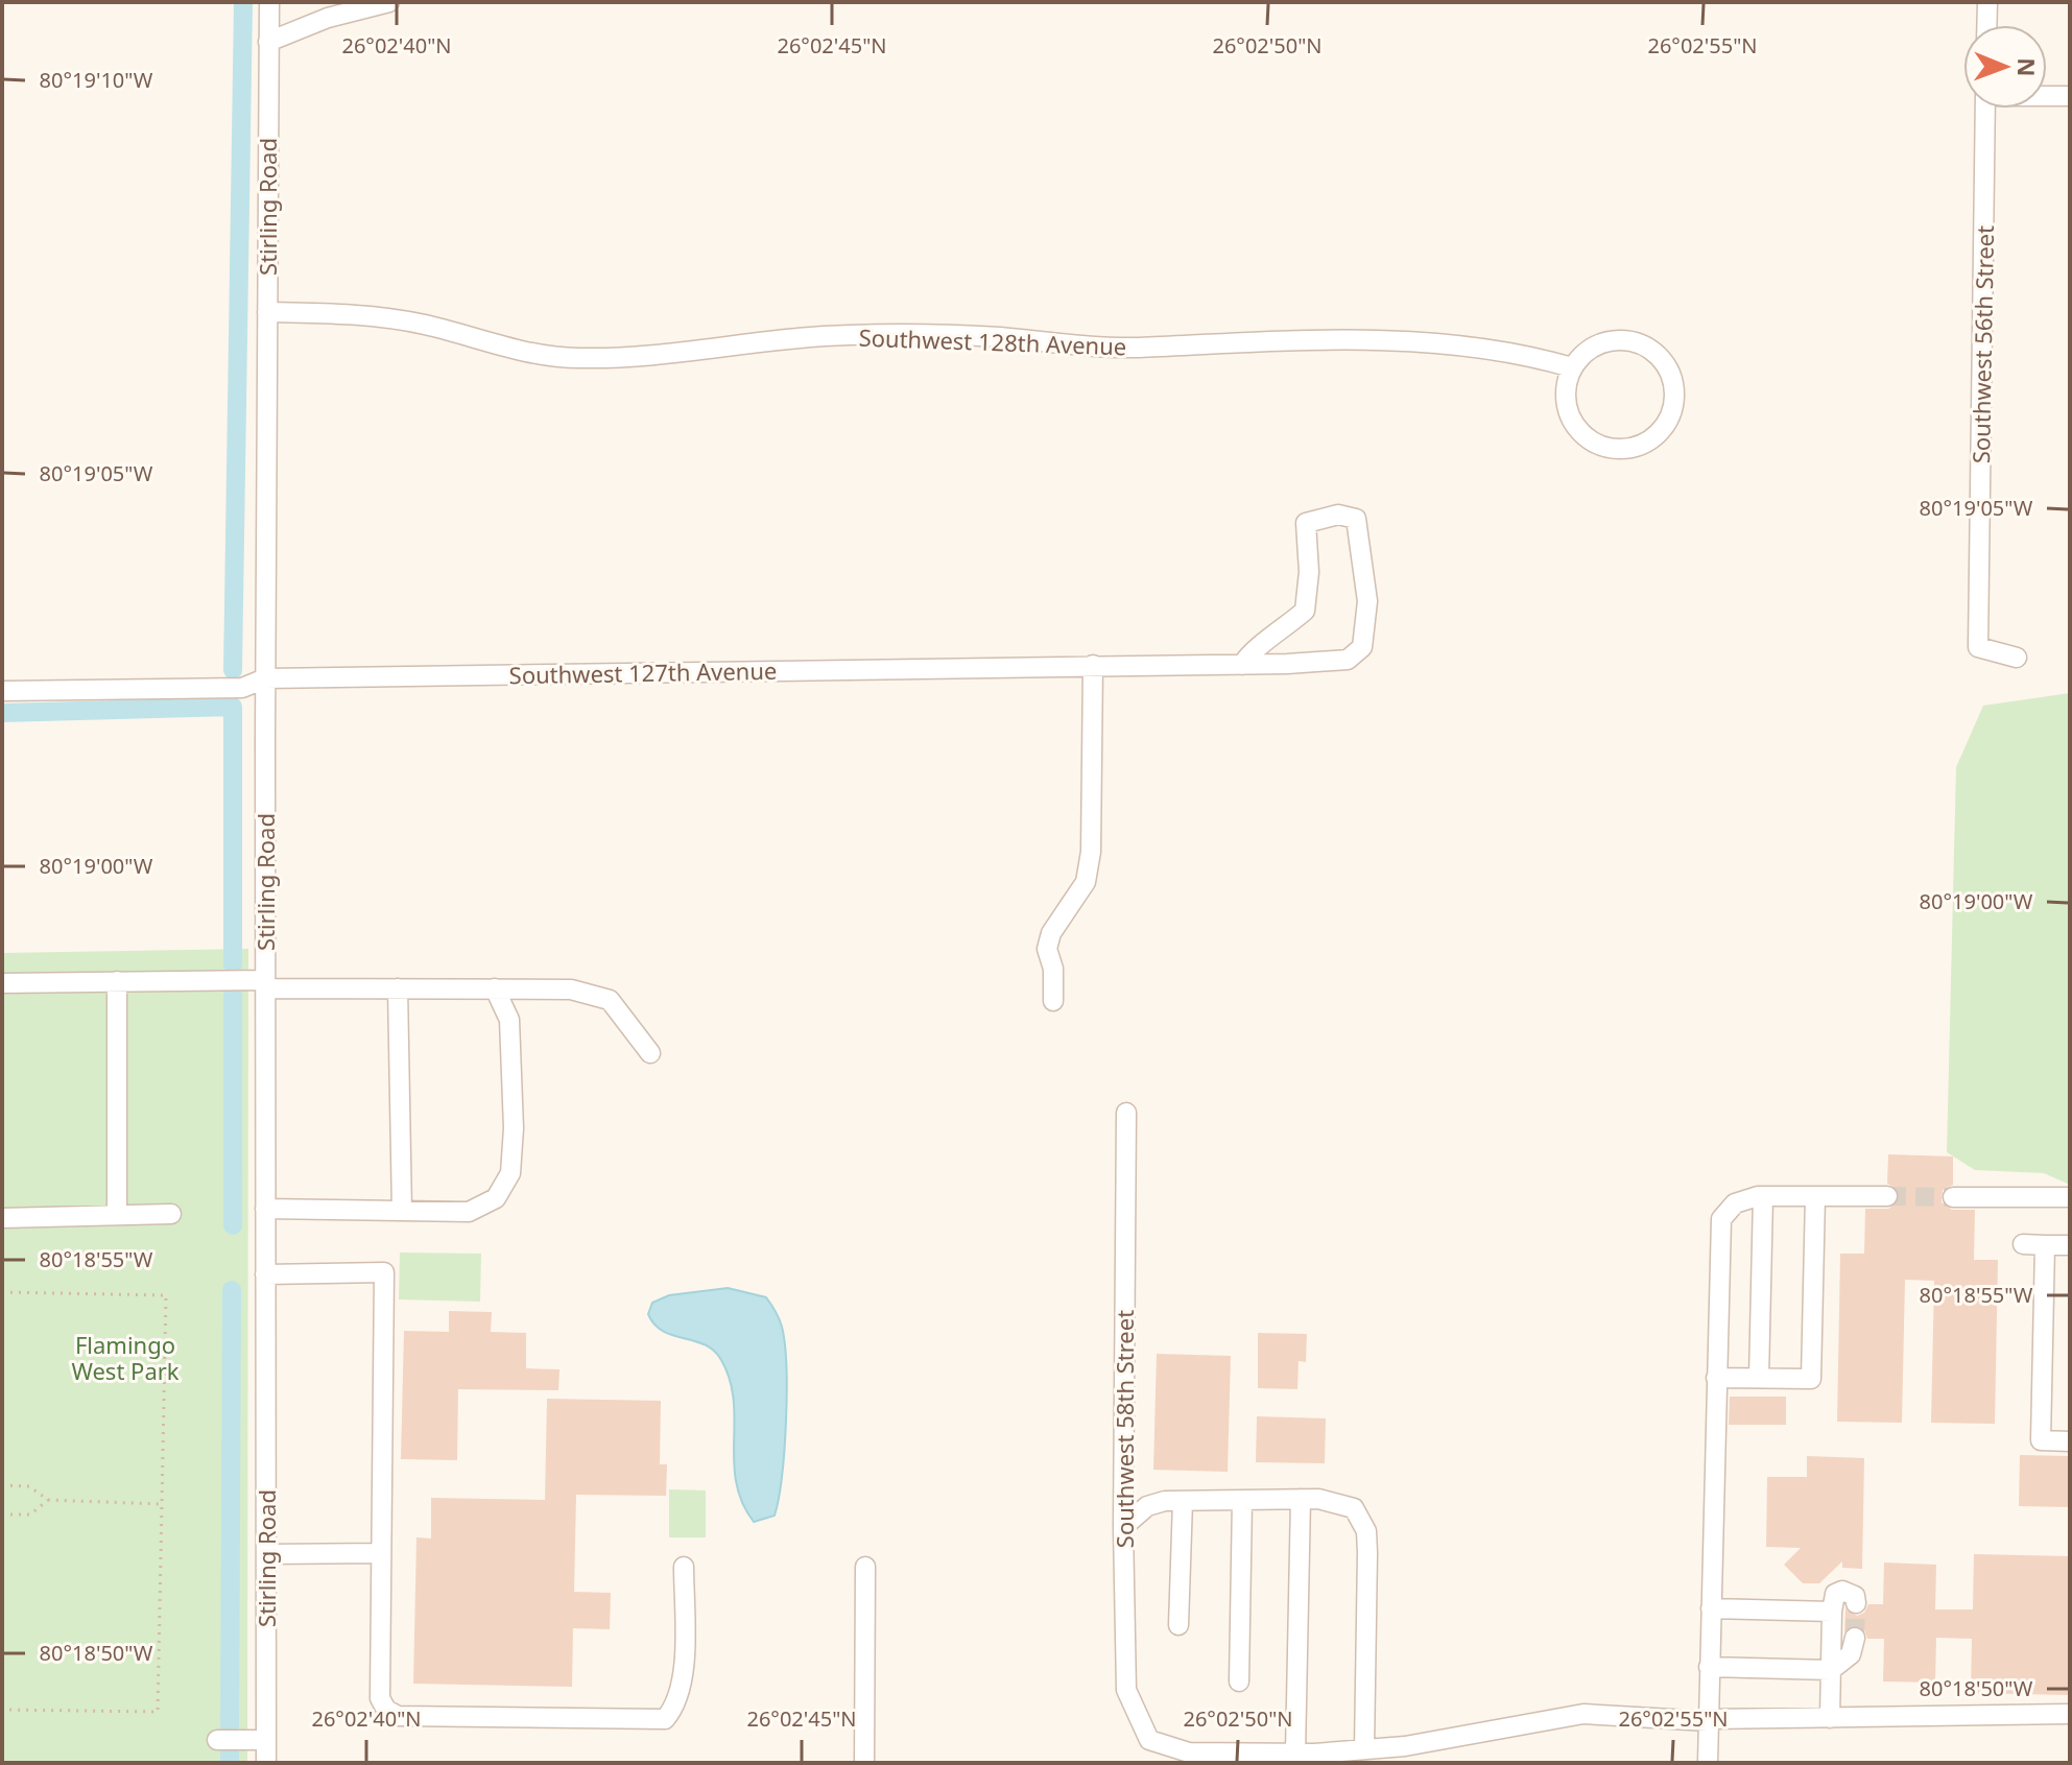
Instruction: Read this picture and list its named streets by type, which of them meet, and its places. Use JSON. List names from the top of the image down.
{
  "streets": {
    "street": [
      "Stirling Road",
      "Southwest 128th Avenue",
      "Southwest 56th Street",
      "Southwest 127th Avenue",
      "Southwest 58th Street"
    ]
  },
  "crossings": [
    ["Stirling Road", "Southwest 128th Avenue"],
    ["Stirling Road", "Southwest 127th Avenue"]
  ],
  "parks": ["Flamingo West Park"],
  "north": "right",
  "coordinates": [
    "26°02'40\"N",
    "26°02'45\"N",
    "26°02'50\"N",
    "26°02'55\"N",
    "80°19'10\"W",
    "80°19'05\"W",
    "80°19'00\"W",
    "80°18'55\"W",
    "80°18'50\"W"
  ]
}
